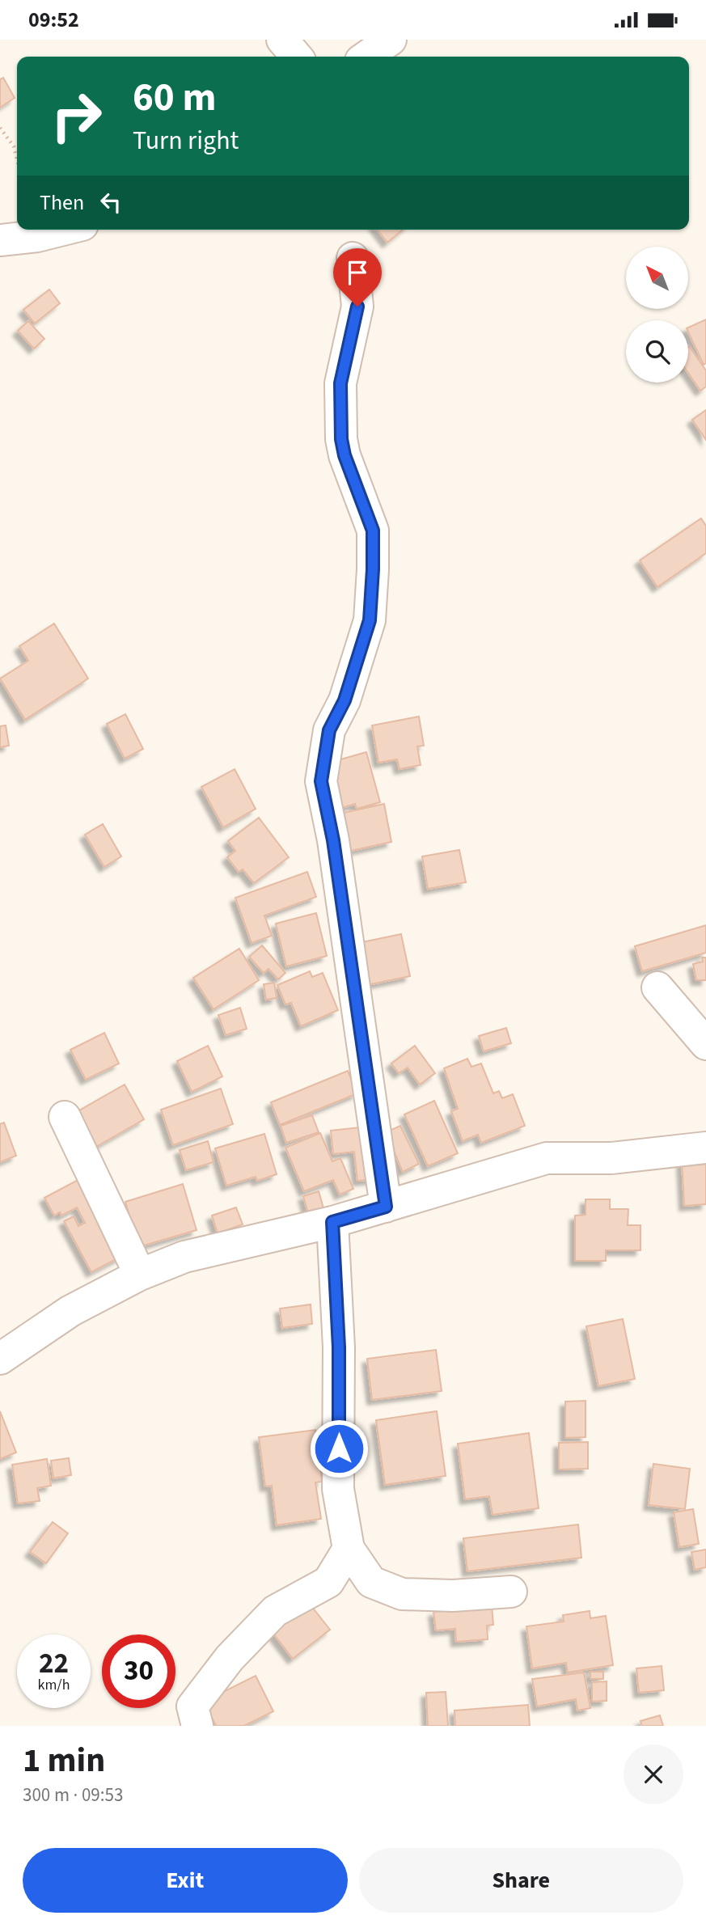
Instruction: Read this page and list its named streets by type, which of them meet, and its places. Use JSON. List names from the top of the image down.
{
  "north": "top left",
  "page": {
    "status": "09:52",
    "turn": ["60 m", "Turn right"],
    "then": "Then",
    "speed": "22 km/h",
    "limit": "30",
    "heading": ["1 min", "300 m · 09:53"],
    "buttons": ["Exit", "Share"]
  }
}
